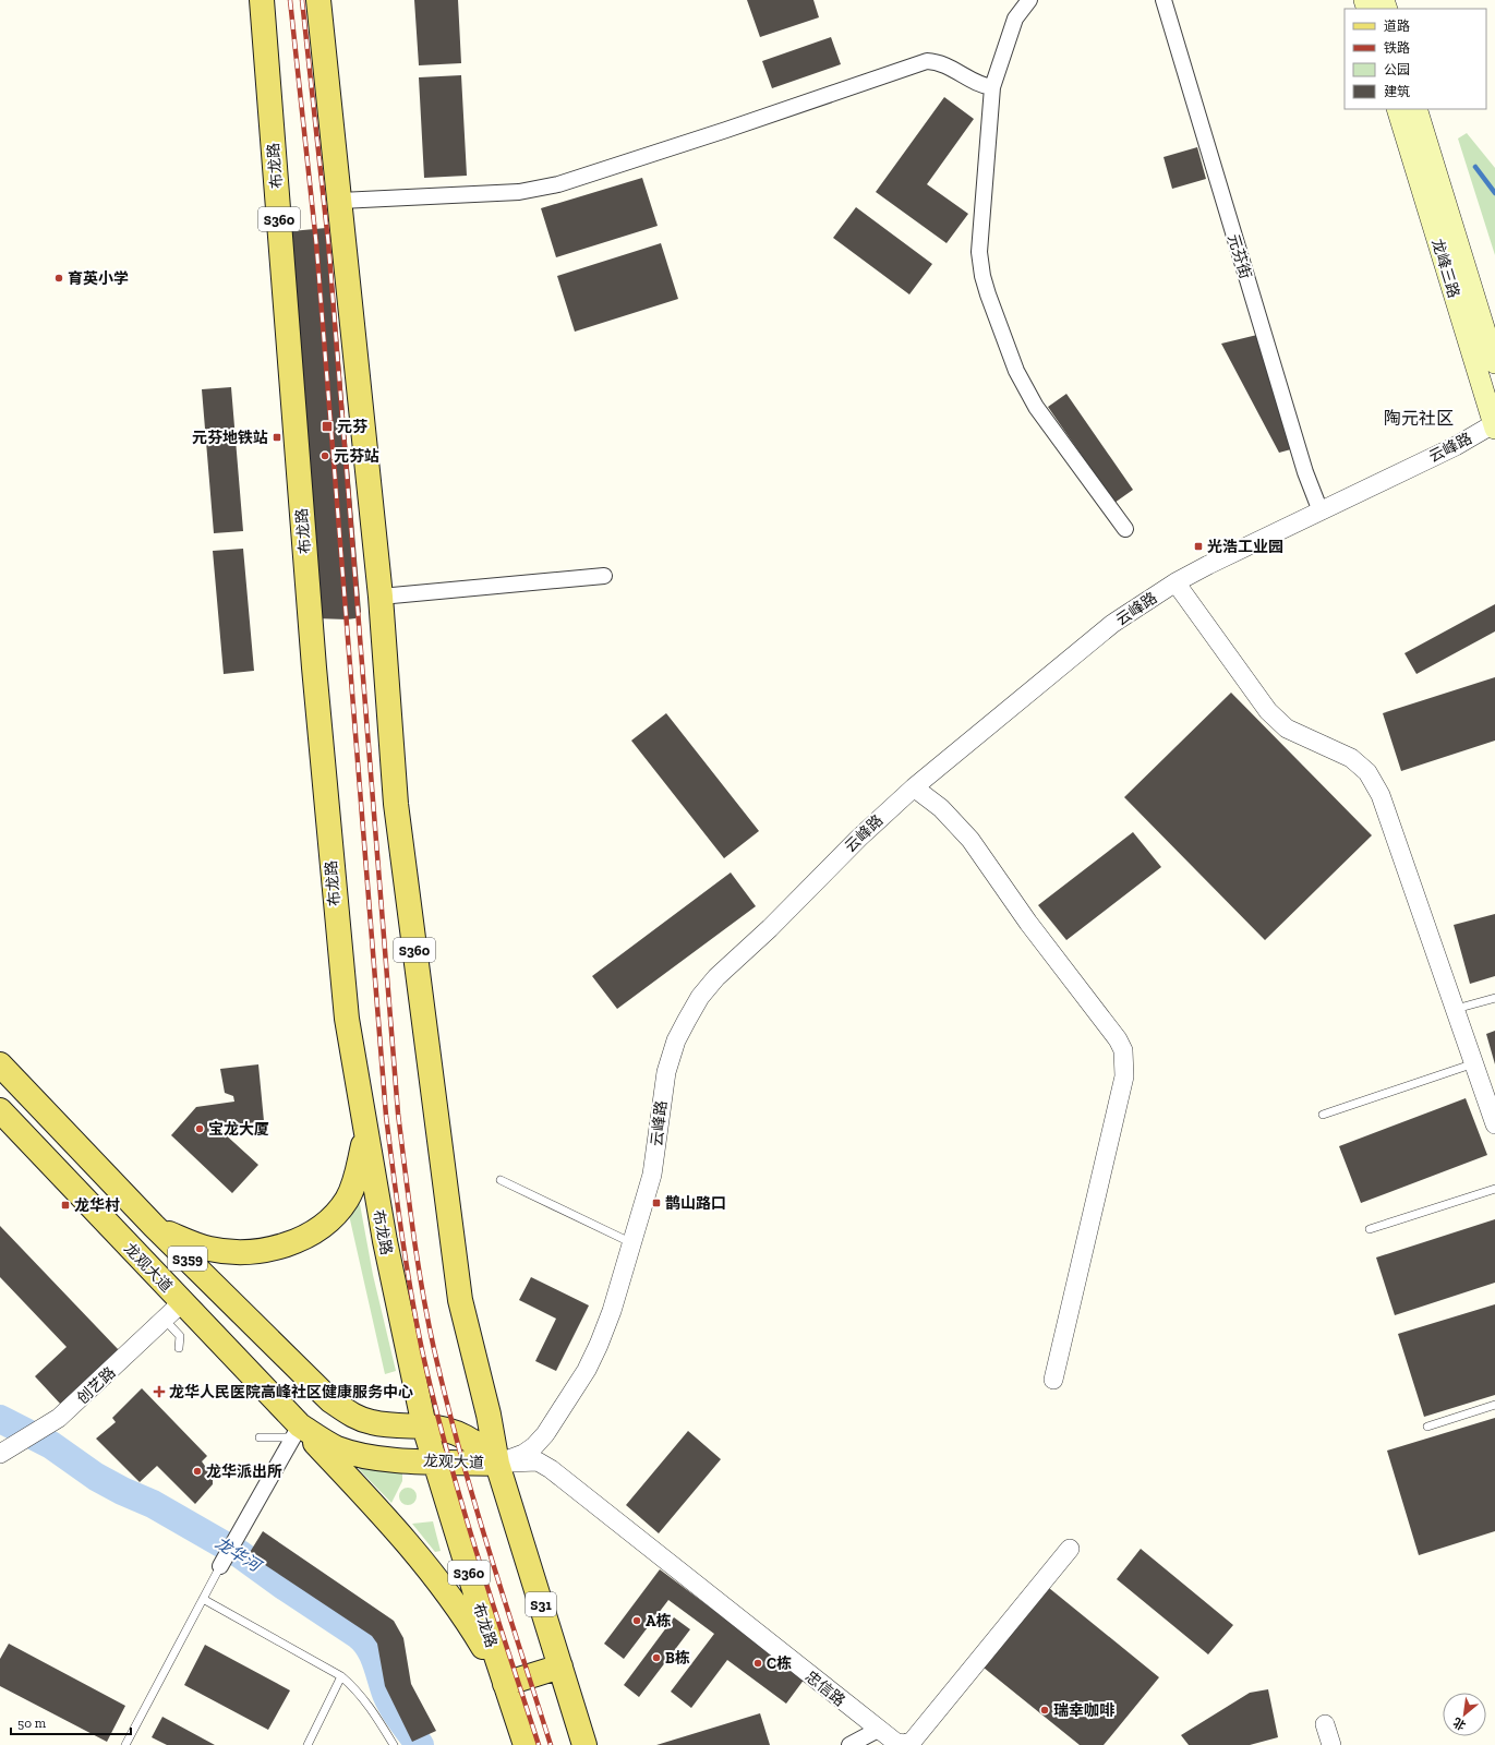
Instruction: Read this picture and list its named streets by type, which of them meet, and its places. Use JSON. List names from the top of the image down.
{
  "streets": {
    "main road": [
      "布龙路",
      "S360",
      "龙峰三路",
      "S359",
      "龙观大道",
      "S31"
    ],
    "street": [
      "元芬街",
      "云峰路",
      "创艺路",
      "忠信路"
    ]
  },
  "crossings": [
    ["布龙路", "龙观大道"],
    ["S360", "云峰路"],
    ["S360", "龙观大道"],
    ["S360", "S31"],
    ["S360", "忠信路"],
    ["元芬街", "云峰路"],
    ["龙峰三路", "云峰路"],
    ["云峰路", "龙观大道"],
    ["云峰路", "S31"],
    ["云峰路", "忠信路"],
    ["龙观大道", "创艺路"],
    ["龙观大道", "S31"],
    ["龙观大道", "忠信路"],
    ["S31", "忠信路"]
  ],
  "districts": ["陶元社区"],
  "water": ["龙华河"],
  "places": {
    "other": [
      "育英小学",
      "元芬站",
      "宝龙大厦",
      "龙华派出所",
      "A栋",
      "B栋",
      "C栋",
      "瑞幸咖啡"
    ],
    "transit": [
      "元芬",
      "元芬地铁站",
      "光浩工业园",
      "鹊山路口",
      "龙华村"
    ],
    "health": ["龙华人民医院高峰社区健康服务中心"]
  },
  "legend": [
    "道路",
    "铁路",
    "公园",
    "建筑"
  ],
  "scale_bar": "50 m",
  "north": "bottom left"
}
